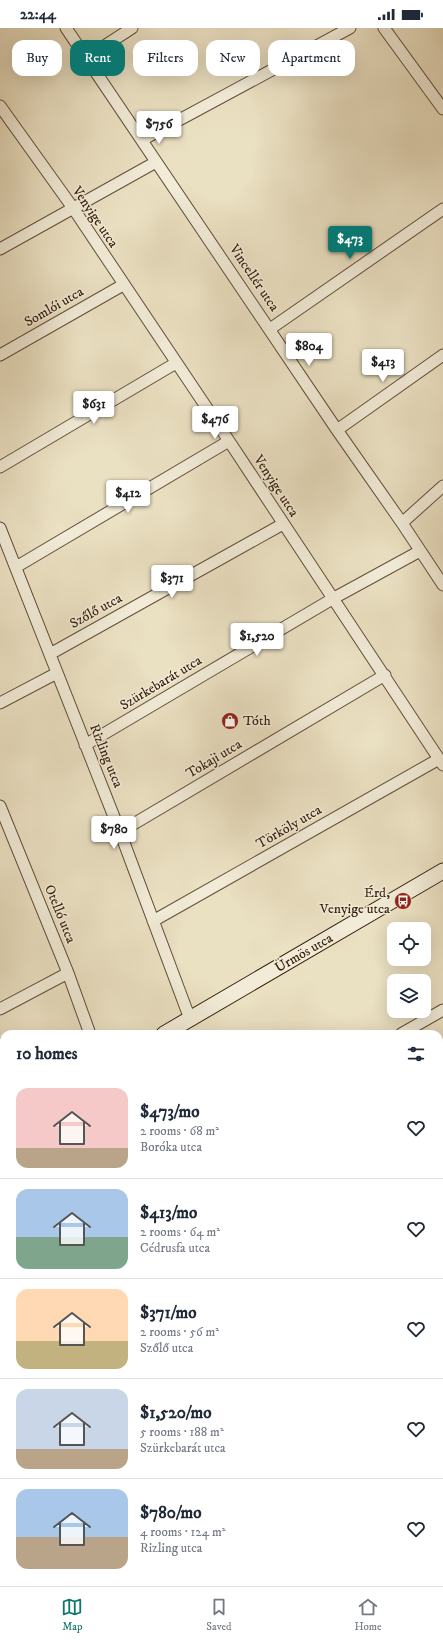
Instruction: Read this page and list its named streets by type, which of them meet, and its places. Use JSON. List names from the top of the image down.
{
  "streets": {
    "street": [
      "Venyige utca",
      "Vincellér utca",
      "Somlói utca",
      "Szőlő utca",
      "Szürkebarát utca",
      "Rizling utca",
      "Tokaji utca",
      "Törköly utca",
      "Otelló utca",
      "Ürmös utca"
    ]
  },
  "crossings": [
    ["Venyige utca", "Somlói utca"],
    ["Venyige utca", "Szőlő utca"],
    ["Venyige utca", "Szürkebarát utca"],
    ["Venyige utca", "Tokaji utca"],
    ["Venyige utca", "Törköly utca"],
    ["Vincellér utca", "Szürkebarát utca"],
    ["Szőlő utca", "Rizling utca"],
    ["Szürkebarát utca", "Rizling utca"],
    ["Rizling utca", "Tokaji utca"],
    ["Rizling utca", "Törköly utca"],
    ["Rizling utca", "Ürmös utca"]
  ],
  "places": {
    "shop": ["Tóth"],
    "bus stop": ["Érd, Venyige utca"]
  },
  "page": {
    "status": "22:44",
    "chip": [
      "Buy",
      "Rent",
      "Filters",
      "New",
      "Apartment"
    ],
    "price": [
      "$756",
      "$473",
      "$804",
      "$413",
      "$631",
      "$476",
      "$412",
      "$371",
      "$1,520",
      "$780"
    ],
    "heading": "10 homes",
    "list": [
      {
        "name": "$473/mo",
        "note": "2 rooms · 68 m² · Boróka utca"
      },
      {
        "name": "$413/mo",
        "note": "2 rooms · 64 m² · Cédrusfa utca"
      },
      {
        "name": "$371/mo",
        "note": "2 rooms · 56 m² · Szőlő utca"
      },
      {
        "name": "$1,520/mo",
        "note": "5 rooms · 188 m² · Szürkebarát utca"
      },
      {
        "name": "$780/mo",
        "note": "4 rooms · 124 m² · Rizling utca"
      }
    ],
    "tabs": ["Map", "Saved", "Home"]
  }
}
